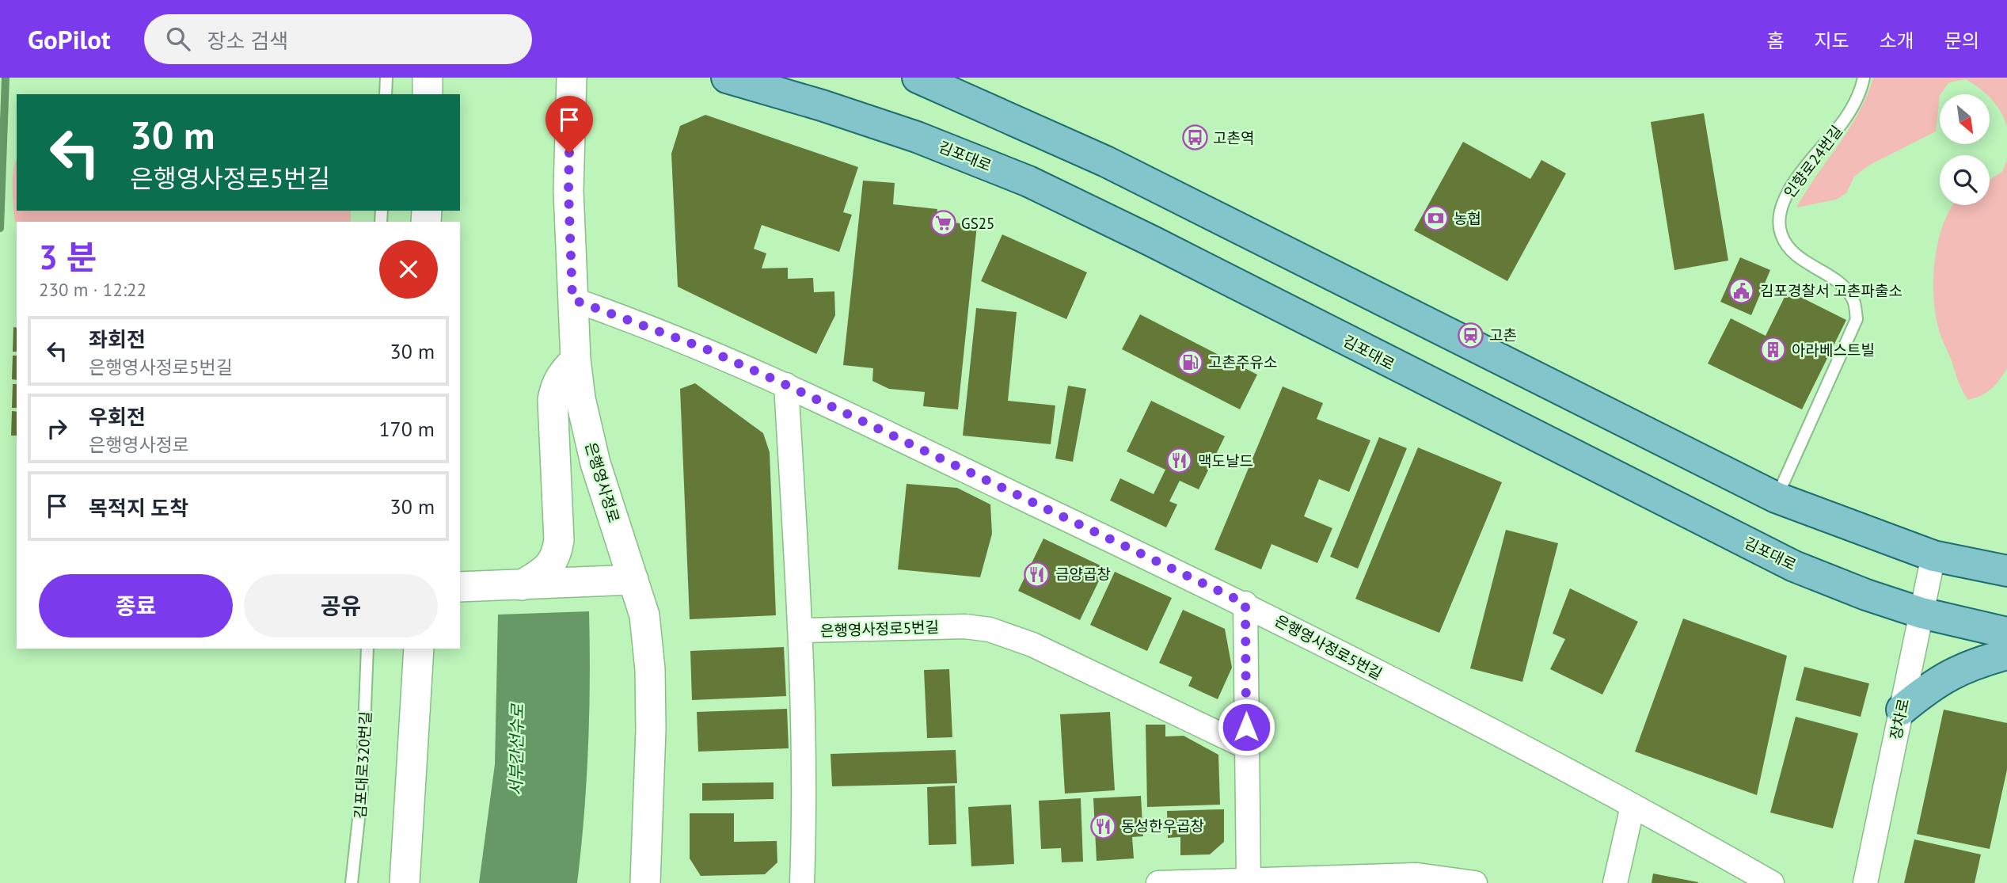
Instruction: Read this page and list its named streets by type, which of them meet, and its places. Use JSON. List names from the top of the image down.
{
  "streets": {
    "main road": ["김포대로"],
    "street": ["은행영사정로", "은행영사정로5번길", "장차로"],
    "lane": ["인향로24번길", "김포대로320번길"]
  },
  "crossings": [
    ["김포대로", "장차로"],
    ["은행영사정로", "은행영사정로5번길"]
  ],
  "water": ["서부간선수로"],
  "places": {
    "bus stop": ["고촌역"],
    "bank": ["농협"],
    "supermarket": ["GS25"],
    "public building": ["김포경찰서 고촌파출소"],
    "station": ["고촌"],
    "building": ["아라베스트빌"],
    "fuel station": ["고촌주유소"],
    "restaurant": ["맥도날드", "금양곱창", "동성한우곱창"]
  },
  "north": "bottom right",
  "page": {
    "header": "GoPilot",
    "search": "장소 검색",
    "nav": [
      "홈",
      "지도",
      "소개",
      "문의"
    ],
    "turn": ["30 m", "은행영사정로5번길"],
    "heading": ["3 분", "230 m · 12:22"],
    "list": [
      {
        "name": "좌회전",
        "note": "은행영사정로5번길",
        "value": "30 m"
      },
      {
        "name": "우회전",
        "note": "은행영사정로",
        "value": "170 m"
      },
      {
        "name": "목적지 도착",
        "value": "30 m"
      }
    ],
    "buttons": ["종료", "공유"]
  }
}
